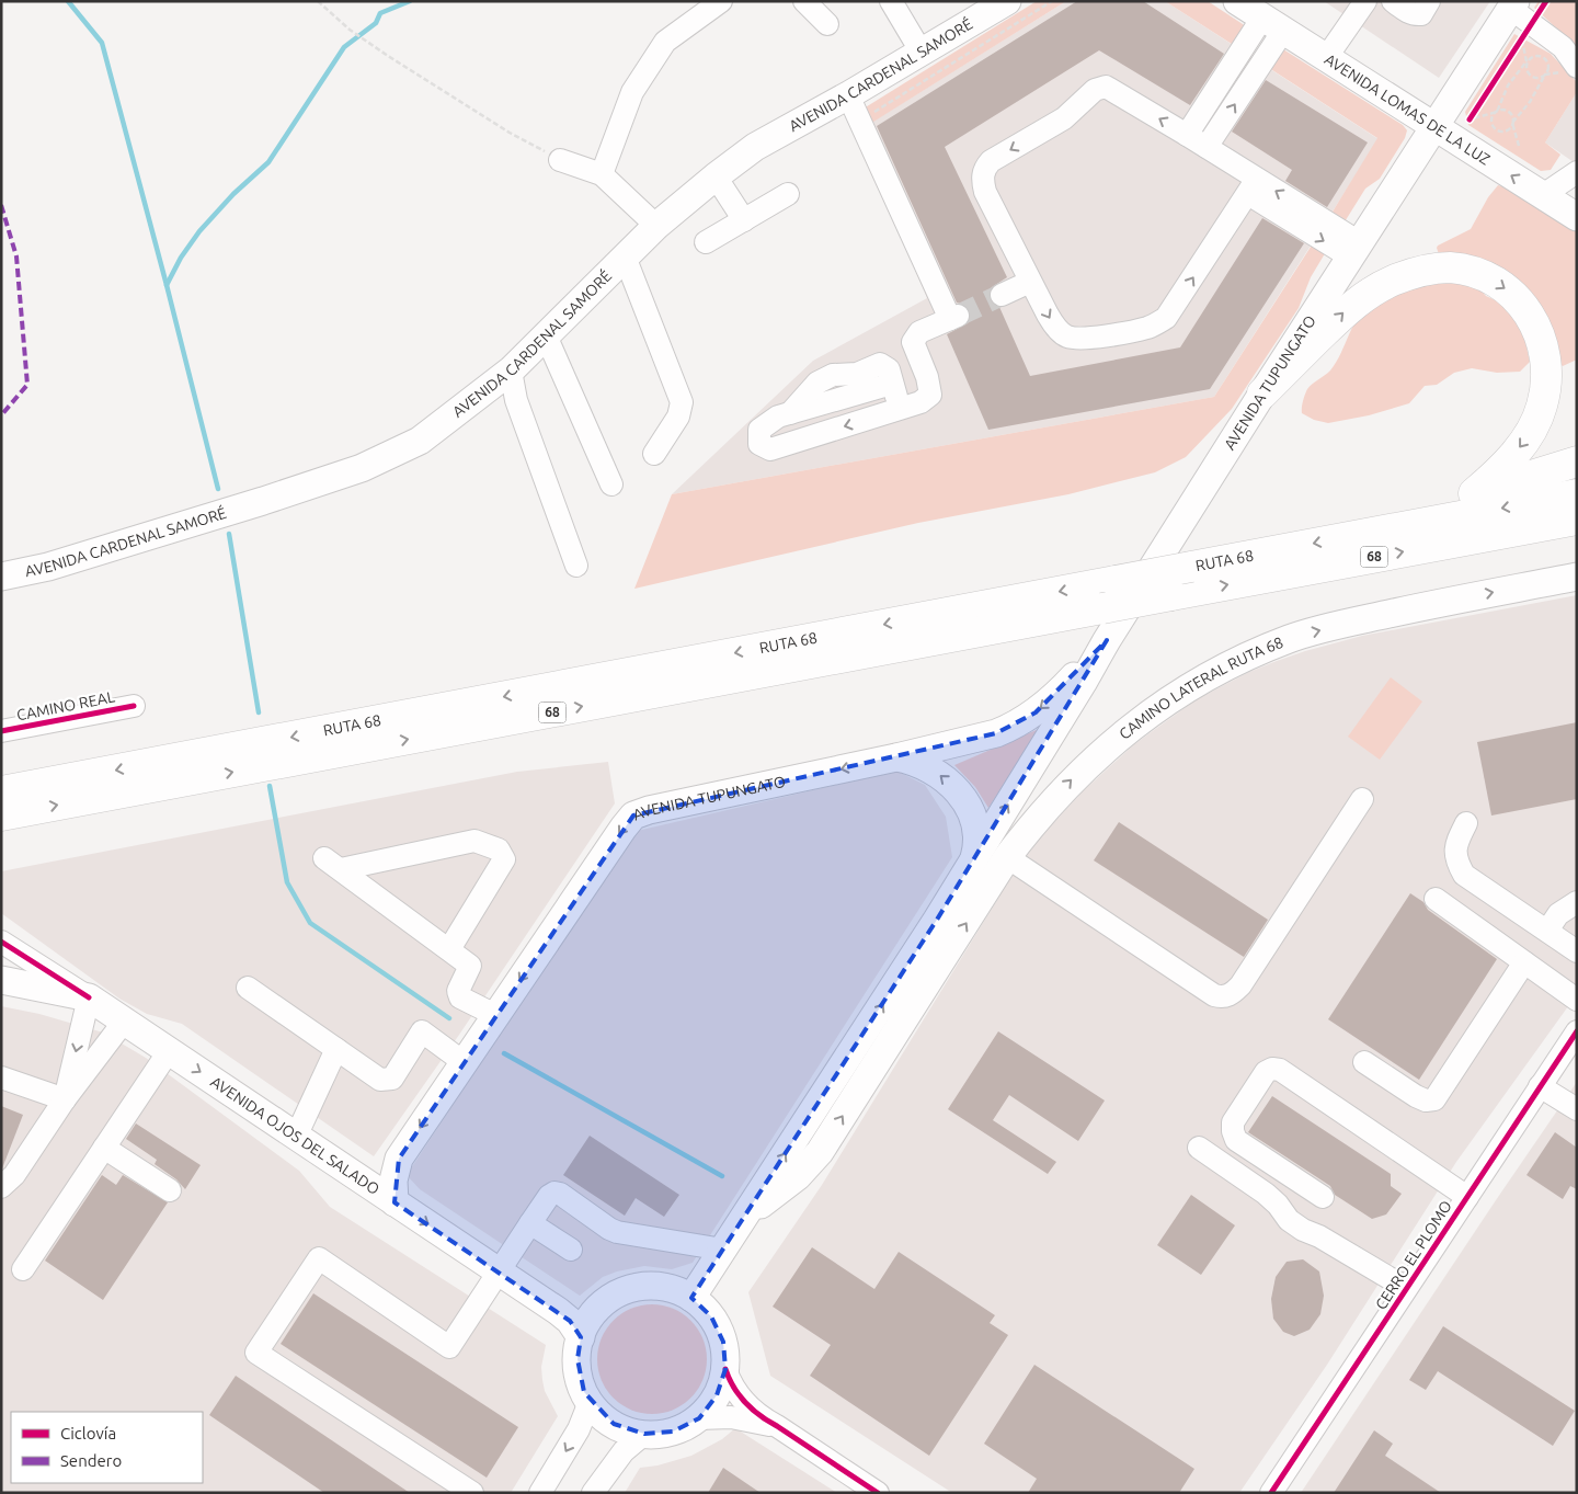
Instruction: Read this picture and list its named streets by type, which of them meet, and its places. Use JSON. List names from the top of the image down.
{
  "streets": {
    "highway": ["68", "RUTA 68"],
    "main road": [
      "AVENIDA CARDENAL SAMORÉ",
      "AVENIDA LOMAS DE LA LUZ",
      "AVENIDA TUPUNGATO",
      "CAMINO LATERAL RUTA 68",
      "AVENIDA OJOS DEL SALADO"
    ],
    "street": ["CAMINO REAL", "CERRO EL PLOMO"]
  },
  "crossings": [
    ["AVENIDA LOMAS DE LA LUZ", "AVENIDA TUPUNGATO"],
    ["AVENIDA TUPUNGATO", "CAMINO LATERAL RUTA 68"],
    ["AVENIDA TUPUNGATO", "AVENIDA OJOS DEL SALADO"]
  ],
  "one_way": ["CAMINO LATERAL RUTA 68"],
  "legend": ["Ciclovía", "Sendero"]
}
